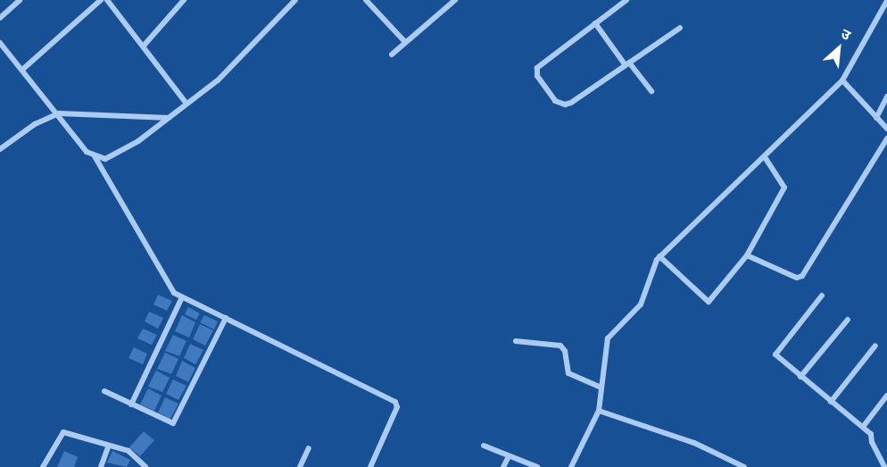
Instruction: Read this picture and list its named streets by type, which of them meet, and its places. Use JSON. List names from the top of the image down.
{
  "north": "top right"
}
